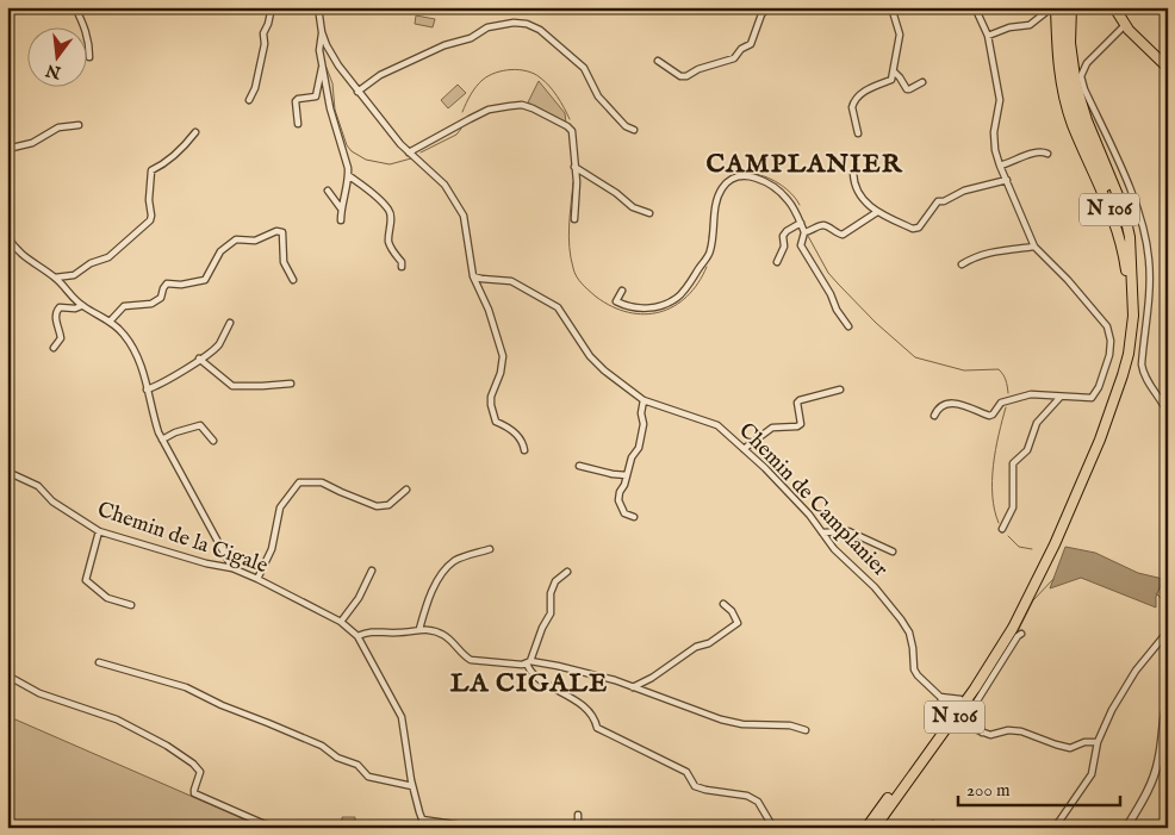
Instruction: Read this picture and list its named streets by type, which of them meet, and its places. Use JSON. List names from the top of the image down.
{
  "streets": {
    "main road": ["N 106"],
    "street": ["Chemin de Camplanier", "Chemin de la Cigale"]
  },
  "crossings": [
    ["N 106", "Chemin de Camplanier"]
  ],
  "districts": ["CAMPLANIER", "LA CIGALE"],
  "scale_bar": "200 m",
  "north": "bottom"
}
